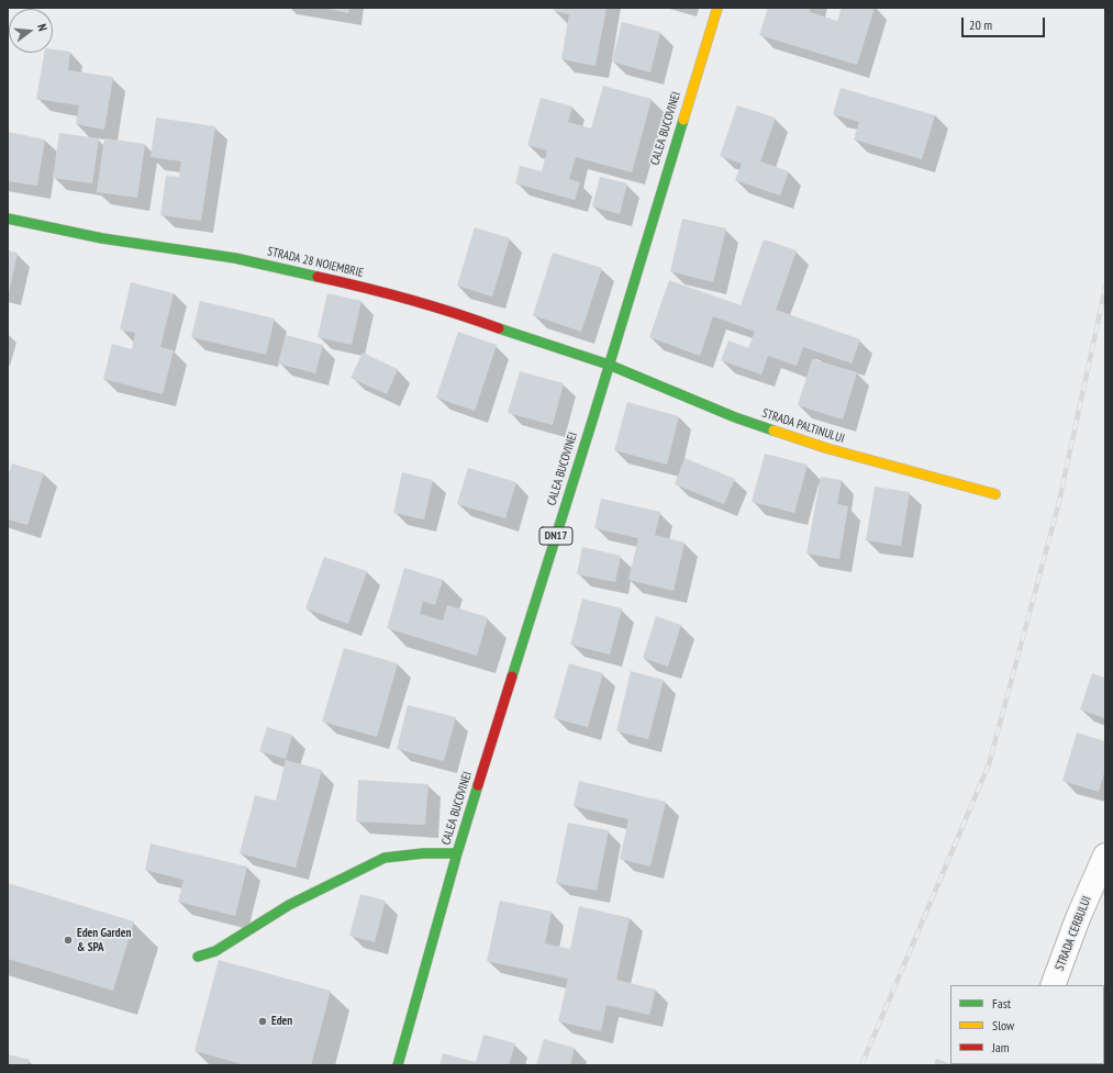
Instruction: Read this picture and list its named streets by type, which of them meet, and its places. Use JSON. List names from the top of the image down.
{
  "streets": {
    "main road": [
      "CALEA BUCOVINEI",
      "STRADA 28 NOIEMBRIE",
      "STRADA PALTINULUI",
      "DN17"
    ],
    "street": ["STRADA CERBULUI"]
  },
  "crossings": [
    ["CALEA BUCOVINEI", "STRADA 28 NOIEMBRIE"],
    ["CALEA BUCOVINEI", "STRADA PALTINULUI"],
    ["STRADA 28 NOIEMBRIE", "STRADA PALTINULUI"]
  ],
  "places": ["Eden Garden & SPA", "Eden"],
  "legend": ["Fast", "Slow", "Jam"],
  "scale_bar": "20 m",
  "north": "right"
}
